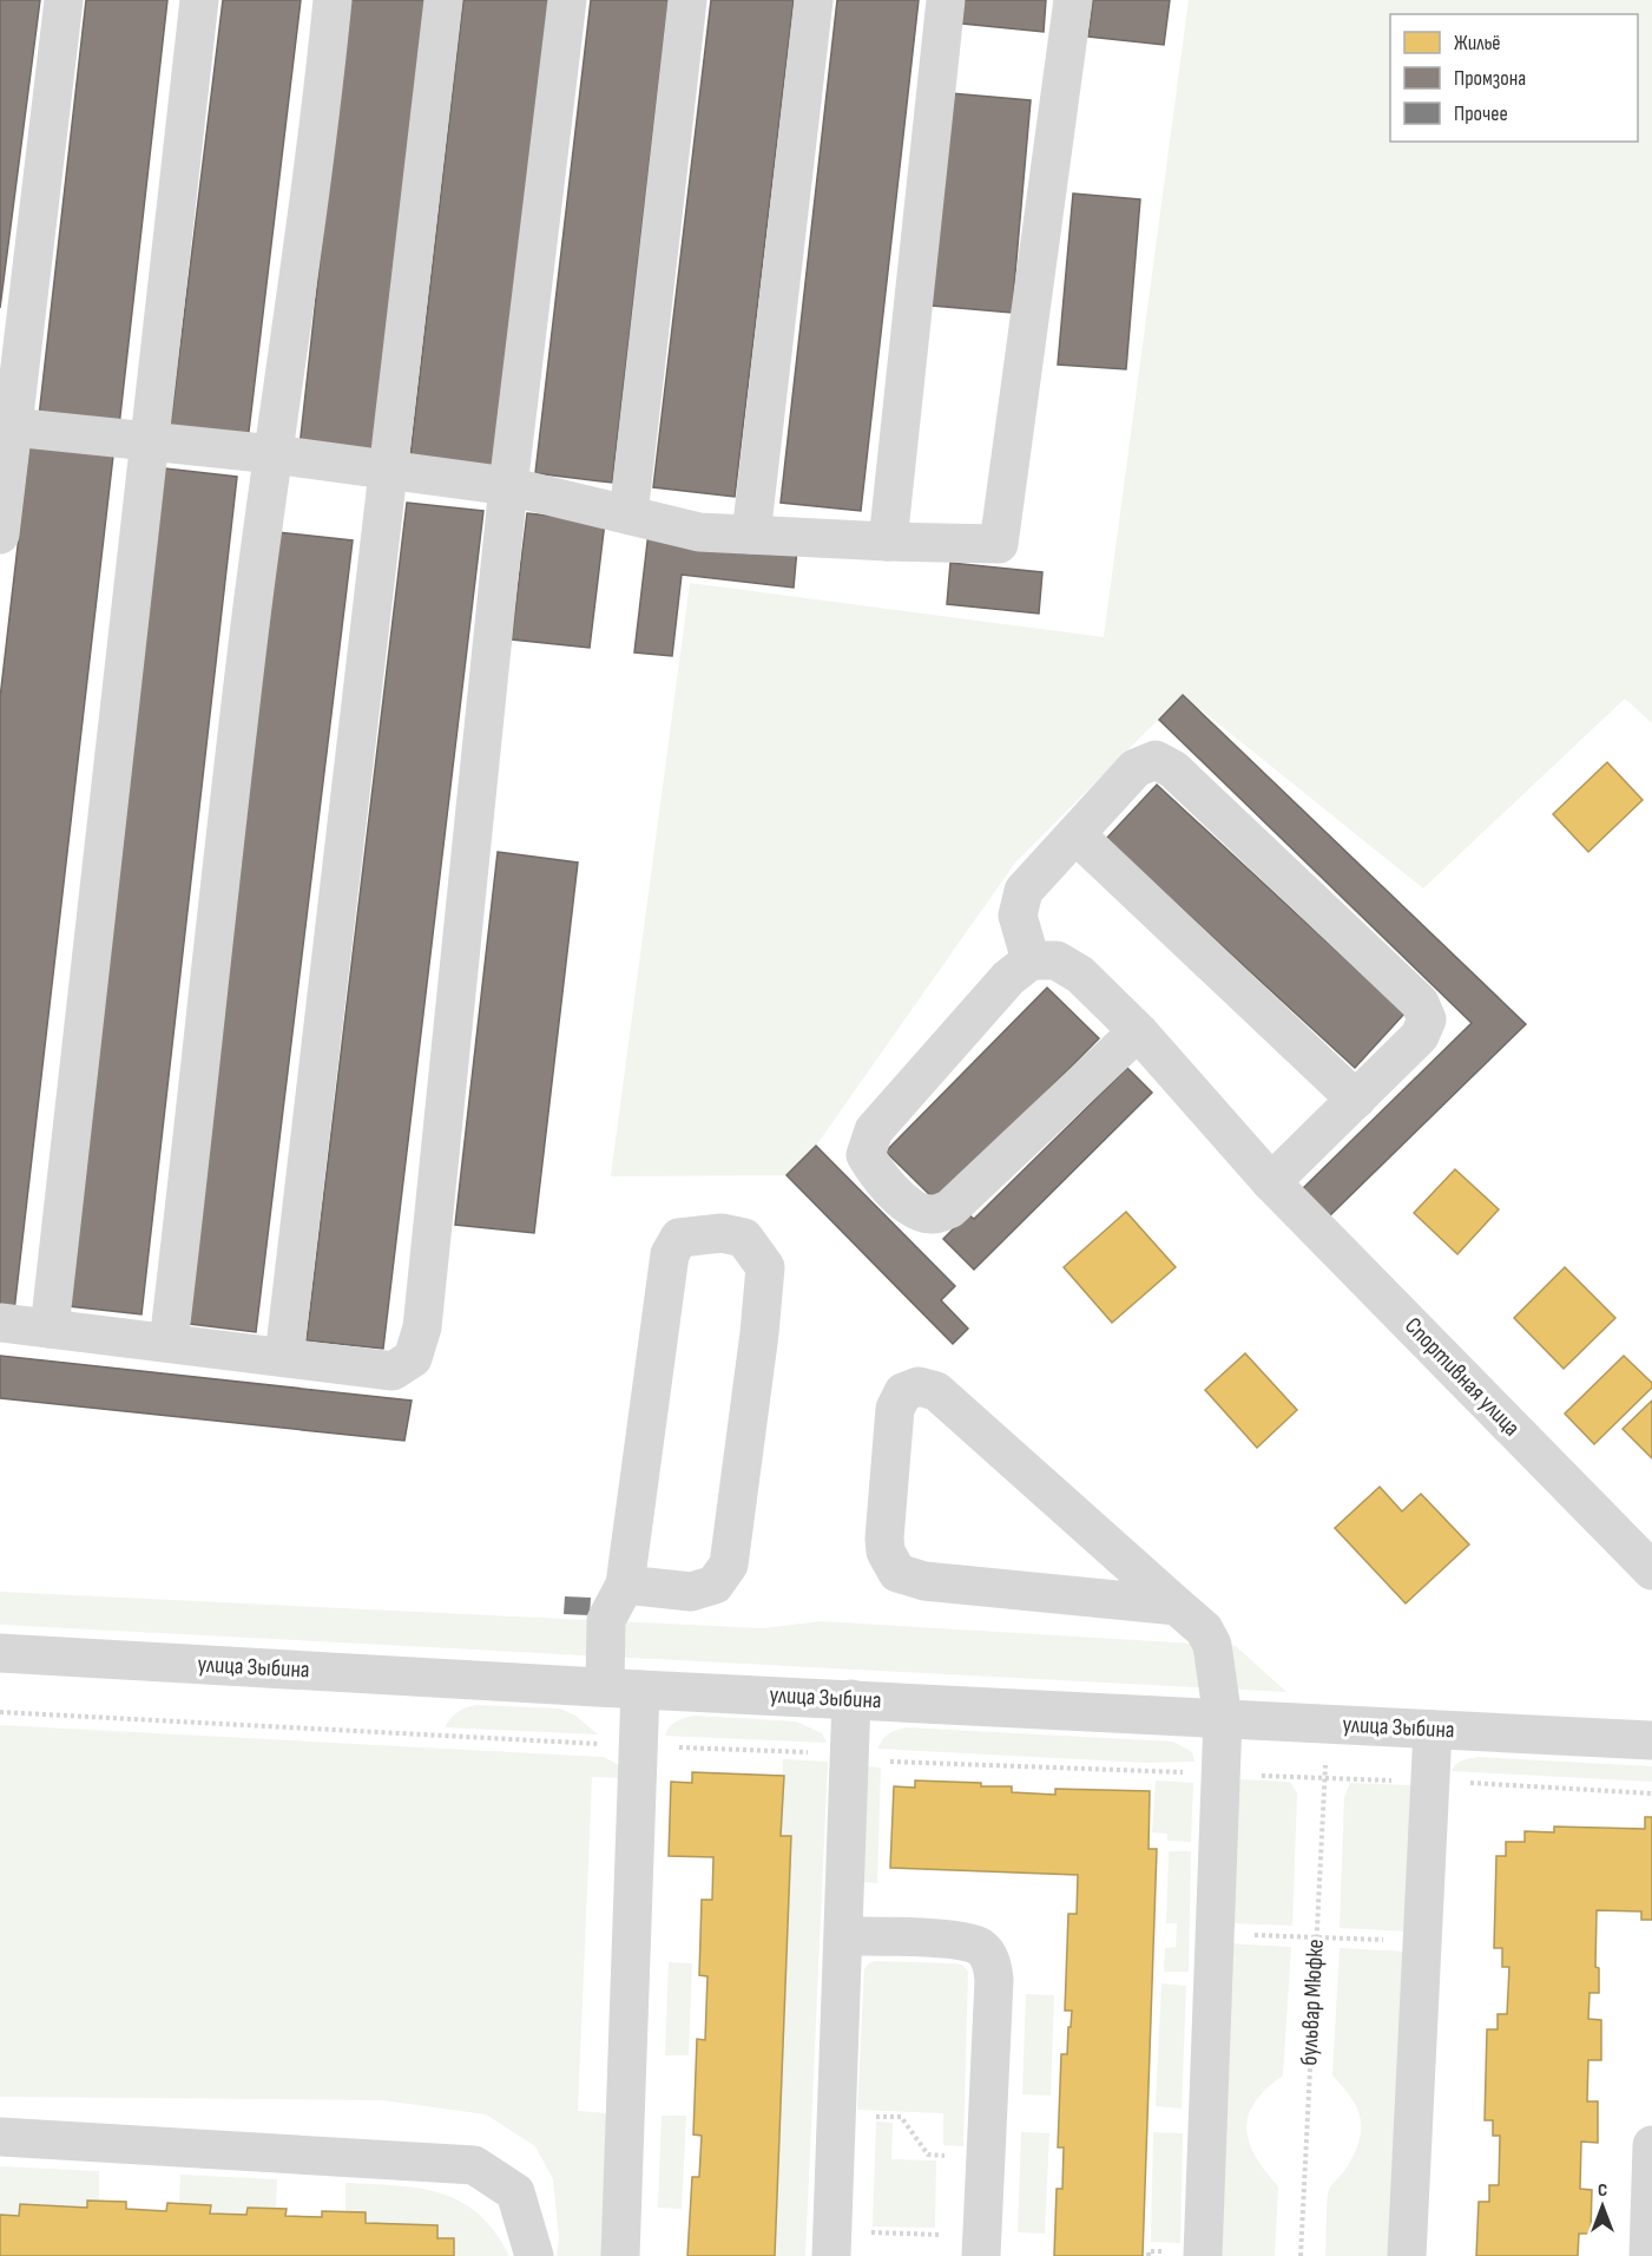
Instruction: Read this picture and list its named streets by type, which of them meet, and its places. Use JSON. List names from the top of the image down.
{
  "streets": {
    "street": ["Спортивная улица", "улица Зыбина"],
    "path": ["бульвар Мюфке"]
  },
  "legend": ["Жильё", "Промзона", "Прочее"],
  "north": "top"
}
